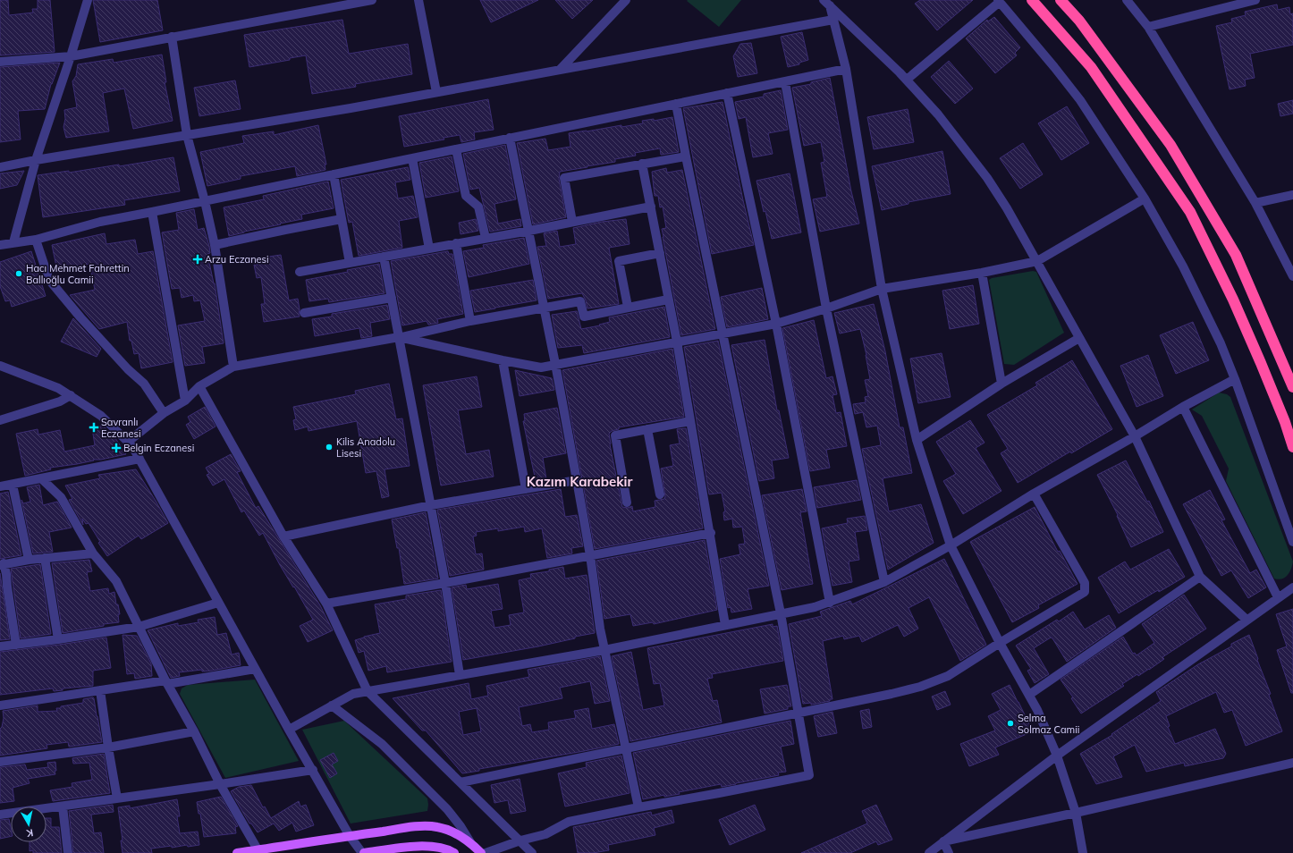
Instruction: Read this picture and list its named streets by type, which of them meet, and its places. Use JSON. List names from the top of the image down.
{
  "districts": ["Kazım Karabekir"],
  "places": {
    "health": ["Arzu Eczanesi", "Savranlı Eczanesi", "Belgin Eczanesi"],
    "other": ["Hacı Mehmet Fahrettin Ballıoğlu Camii", "Kilis Anadolu Lisesi", "Selma Solmaz Camii"]
  },
  "north": "bottom"
}
